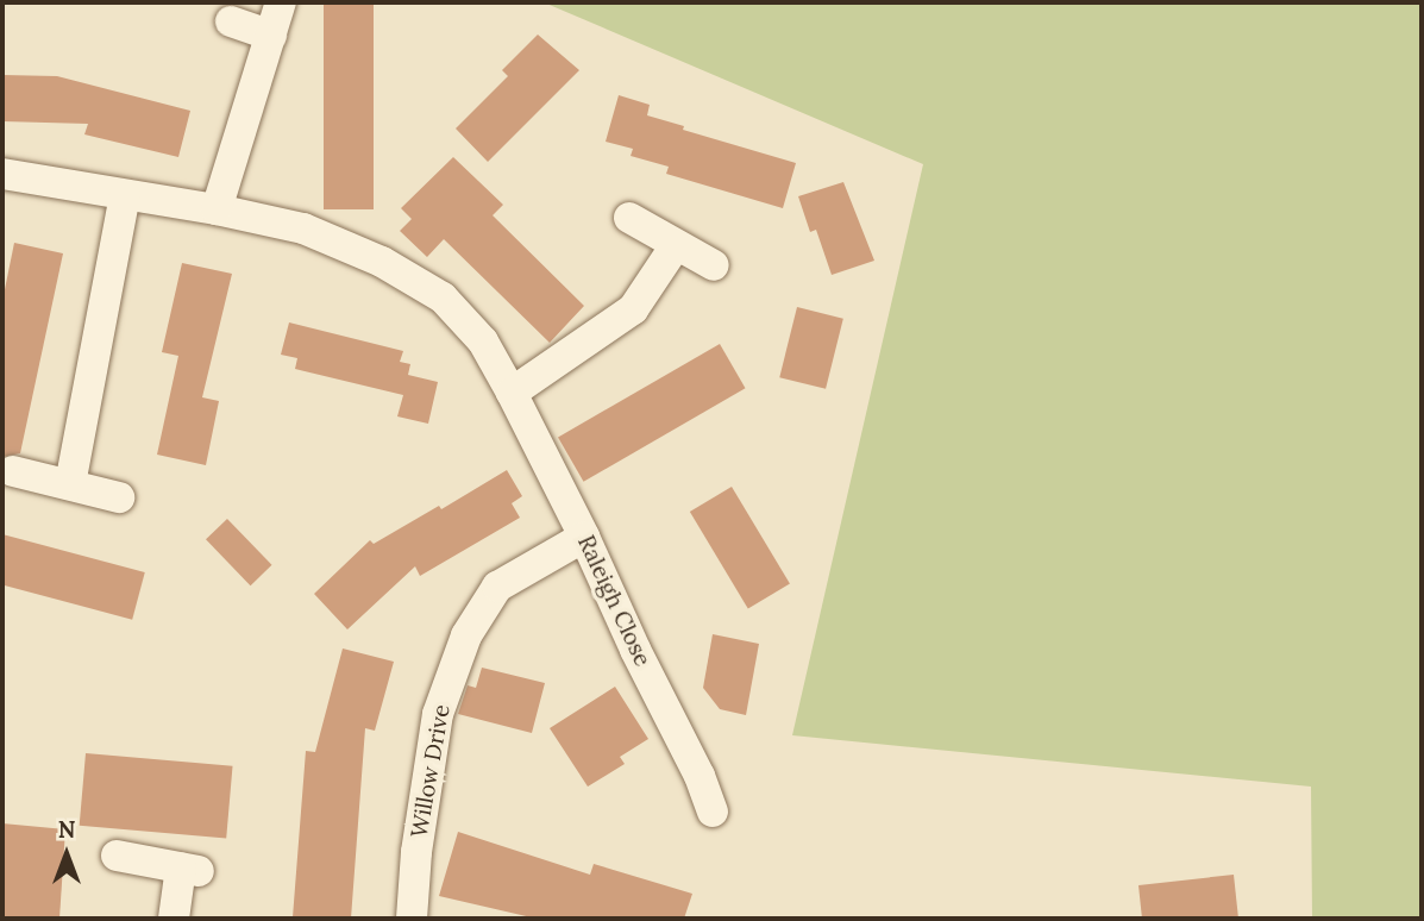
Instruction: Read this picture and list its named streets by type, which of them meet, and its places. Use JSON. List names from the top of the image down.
{
  "streets": {
    "street": ["Raleigh Close", "Willow Drive"]
  },
  "crossings": [
    ["Raleigh Close", "Willow Drive"]
  ],
  "north": "top"
}
